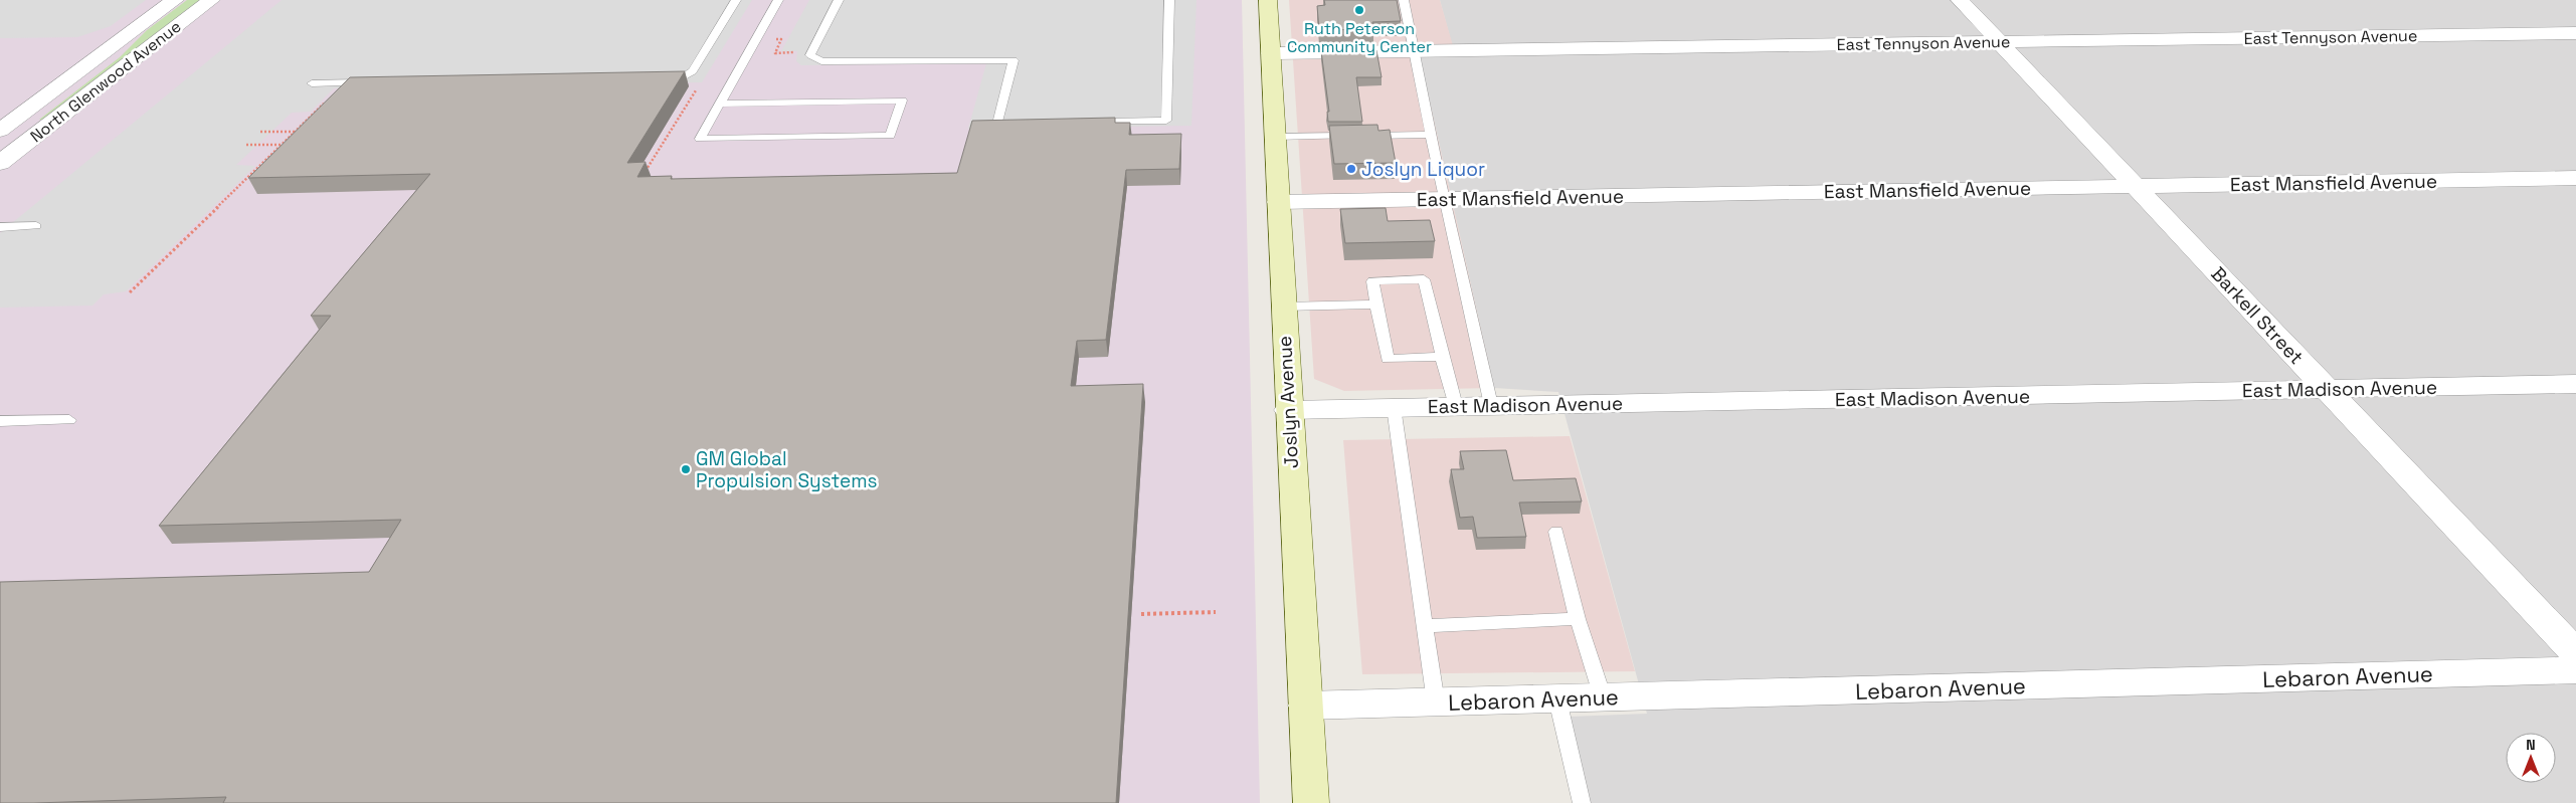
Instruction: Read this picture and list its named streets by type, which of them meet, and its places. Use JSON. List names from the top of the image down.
{
  "streets": {
    "main road": ["Joslyn Avenue"],
    "street": [
      "East Tennyson Avenue",
      "North Glenwood Avenue",
      "East Mansfield Avenue",
      "Barkell Street",
      "East Madison Avenue",
      "Lebaron Avenue"
    ]
  },
  "crossings": [
    ["East Tennyson Avenue", "Barkell Street"],
    ["East Tennyson Avenue", "Joslyn Avenue"],
    ["East Mansfield Avenue", "Barkell Street"],
    ["East Mansfield Avenue", "Joslyn Avenue"],
    ["Barkell Street", "East Madison Avenue"],
    ["East Madison Avenue", "Joslyn Avenue"],
    ["Joslyn Avenue", "Lebaron Avenue"]
  ],
  "places": ["Ruth Peterson Community Center", "Joslyn Liquor", "GM Global Propulsion Systems"],
  "north": "top"
}
